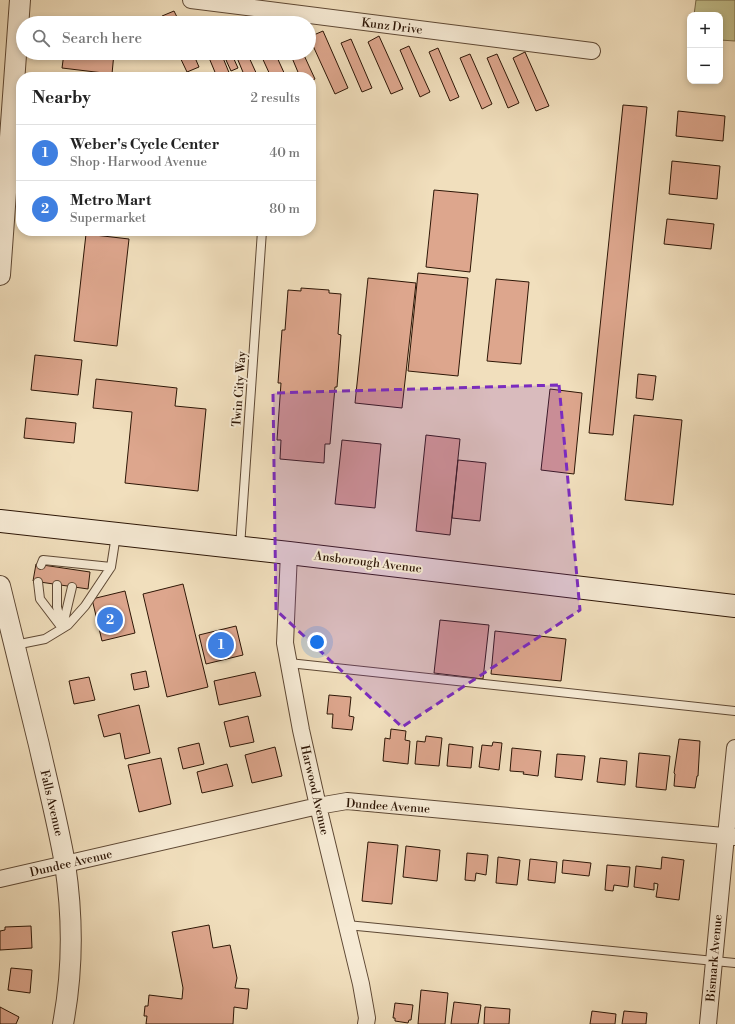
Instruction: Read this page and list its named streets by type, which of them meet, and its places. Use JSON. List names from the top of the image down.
{
  "streets": {
    "main road": ["Ansborough Avenue"],
    "street": [
      "Kunz Drive",
      "Harwood Avenue",
      "Falls Avenue",
      "Dundee Avenue",
      "Bismark Avenue"
    ],
    "lane": ["Twin City Way"]
  },
  "crossings": [
    ["Twin City Way", "Ansborough Avenue"],
    ["Ansborough Avenue", "Harwood Avenue"],
    ["Harwood Avenue", "Dundee Avenue"],
    ["Falls Avenue", "Dundee Avenue"],
    ["Dundee Avenue", "Bismark Avenue"]
  ],
  "page": {
    "map_buttons": ["+", "−"],
    "search": "Search here",
    "heading": ["Nearby", "2 results"],
    "list": [
      {
        "mark": "1",
        "name": "Weber's Cycle Center",
        "note": "Shop · Harwood Avenue",
        "value": "40 m"
      },
      {
        "mark": "2",
        "name": "Metro Mart",
        "note": "Supermarket",
        "value": "80 m"
      }
    ],
    "pins": ["2", "1"]
  }
}
